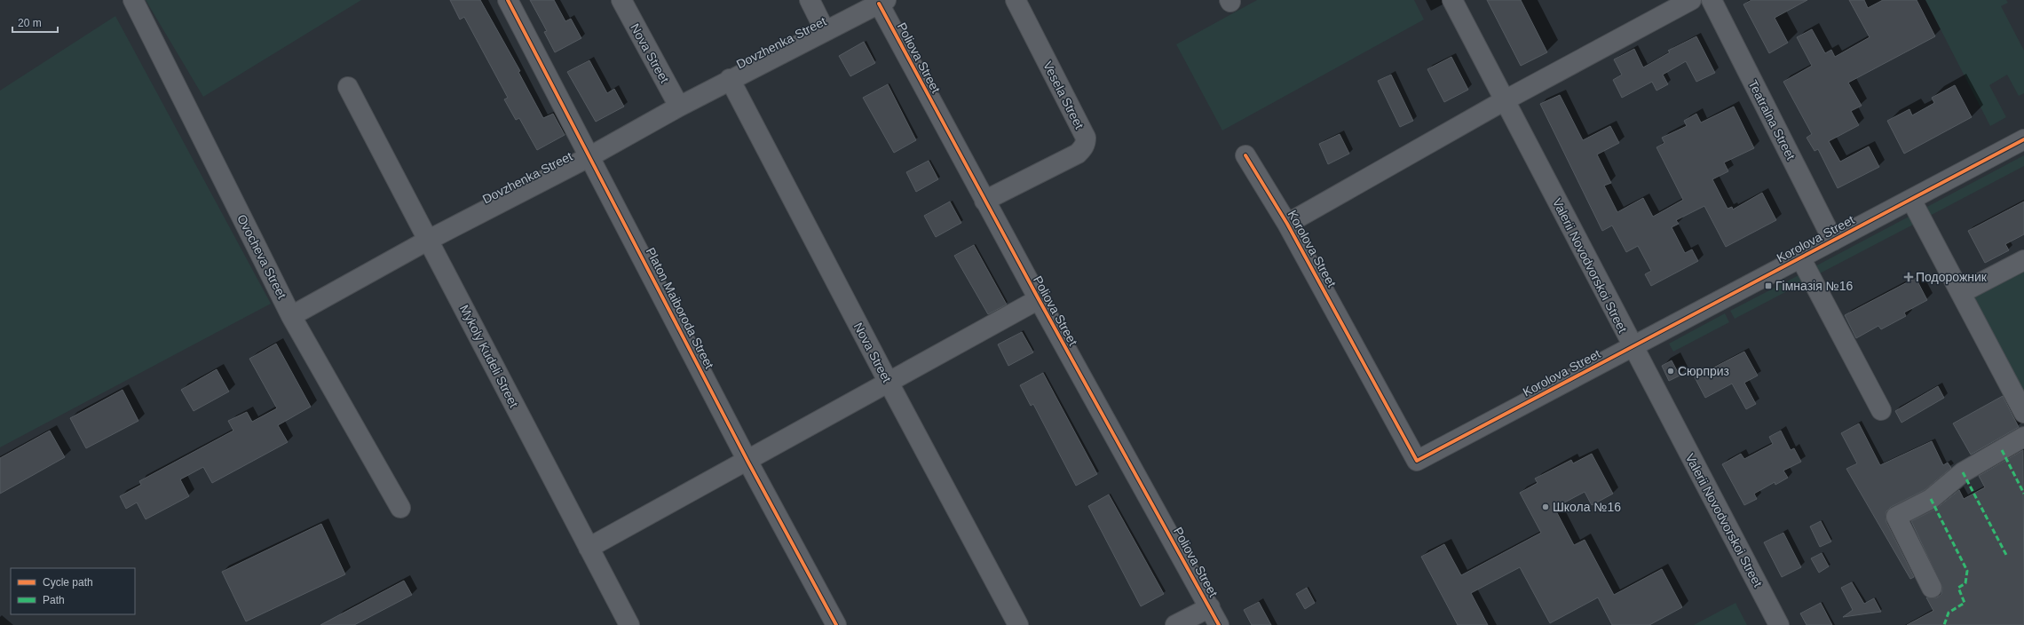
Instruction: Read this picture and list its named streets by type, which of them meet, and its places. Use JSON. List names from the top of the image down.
{
  "streets": {
    "street": [
      "Dovzhenka Street",
      "Nova Street",
      "Poliova Street",
      "Vesela Street",
      "Teatralna Street",
      "Korolova Street",
      "Ovocheva Street",
      "Valerii Novodvorskoi Street",
      "Platon Maiboroda Street",
      "Mykoly Kudeli Street"
    ]
  },
  "crossings": [
    ["Dovzhenka Street", "Nova Street"],
    ["Dovzhenka Street", "Poliova Street"],
    ["Dovzhenka Street", "Ovocheva Street"],
    ["Dovzhenka Street", "Platon Maiboroda Street"],
    ["Dovzhenka Street", "Mykoly Kudeli Street"],
    ["Poliova Street", "Vesela Street"],
    ["Teatralna Street", "Korolova Street"],
    ["Korolova Street", "Valerii Novodvorskoi Street"]
  ],
  "places": {
    "health": ["Подорожник"],
    "transit": ["Гімназія №16"],
    "other": ["Сюрприз", "Школа №16"]
  },
  "legend": ["Cycle path", "Path"],
  "scale_bar": "20 m"
}
